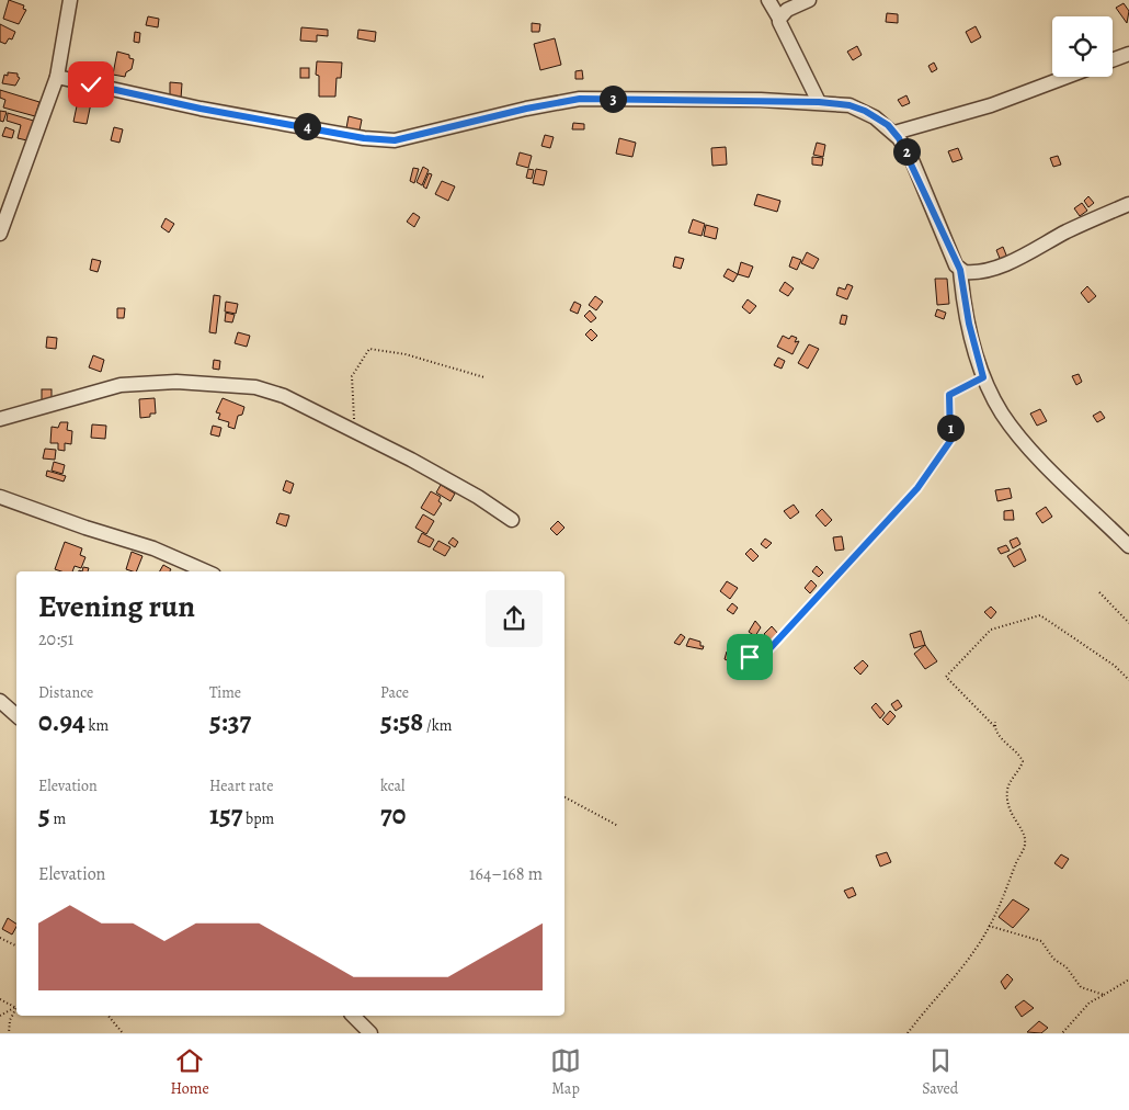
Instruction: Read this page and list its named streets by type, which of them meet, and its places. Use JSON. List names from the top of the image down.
{
  "page": {
    "pins": [
      "3",
      "4",
      "2",
      "1"
    ],
    "heading": ["Evening run", "20:51"],
    "stats": [
      ["Distance", "0.94 km"],
      ["Time", "5:37"],
      ["Pace", "5:58 /km"],
      ["Elevation", "5 m"],
      ["Heart rate", "157 bpm"],
      ["kcal", "70"]
    ],
    "chart": ["Elevation", "164–168 m"],
    "tabs": ["Home", "Map", "Saved"]
  }
}
